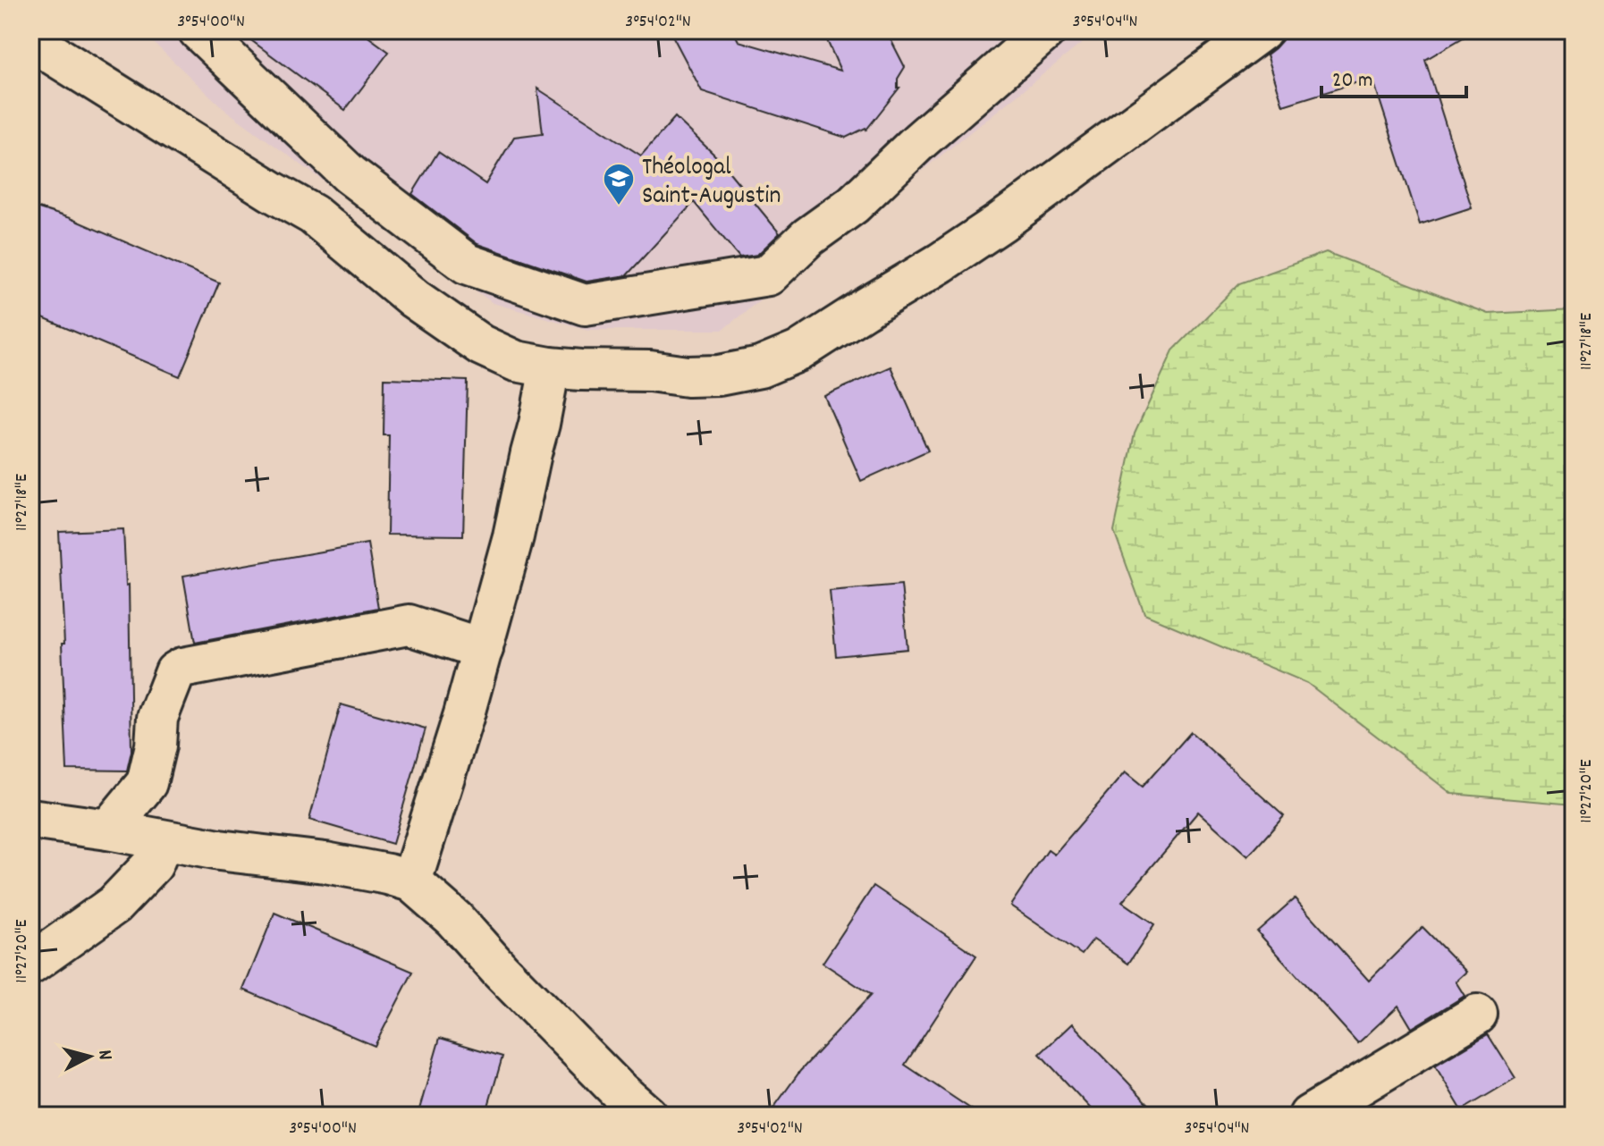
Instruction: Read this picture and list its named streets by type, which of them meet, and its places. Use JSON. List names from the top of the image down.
{
  "places": {
    "school or university": ["Théologal Saint-Augustin"]
  },
  "scale_bar": "20 m",
  "north": "right",
  "coordinates": [
    "3°54'00\"N",
    "3°54'02\"N",
    "3°54'04\"N",
    "11°27'18\"E",
    "11°27'20\"E"
  ]
}
